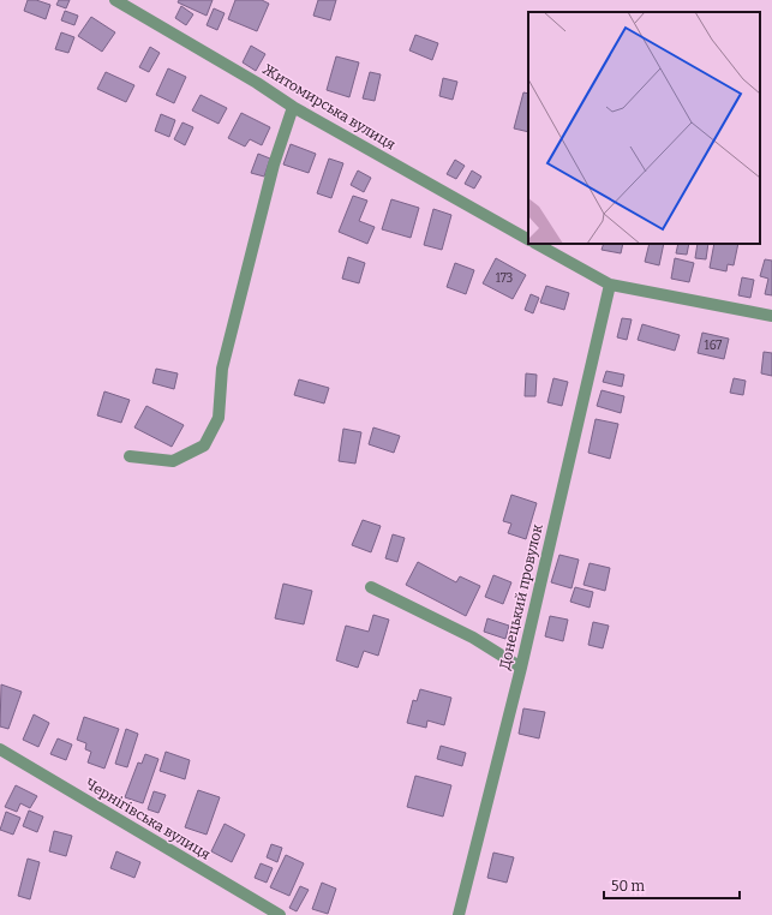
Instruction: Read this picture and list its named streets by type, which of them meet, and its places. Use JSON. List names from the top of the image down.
{
  "streets": {
    "street": ["Житомирська вулиця", "Донецький провулок", "Чернігівська вулиця"]
  },
  "house_numbers": ["173", "167"],
  "scale_bar": "50 m"
}
